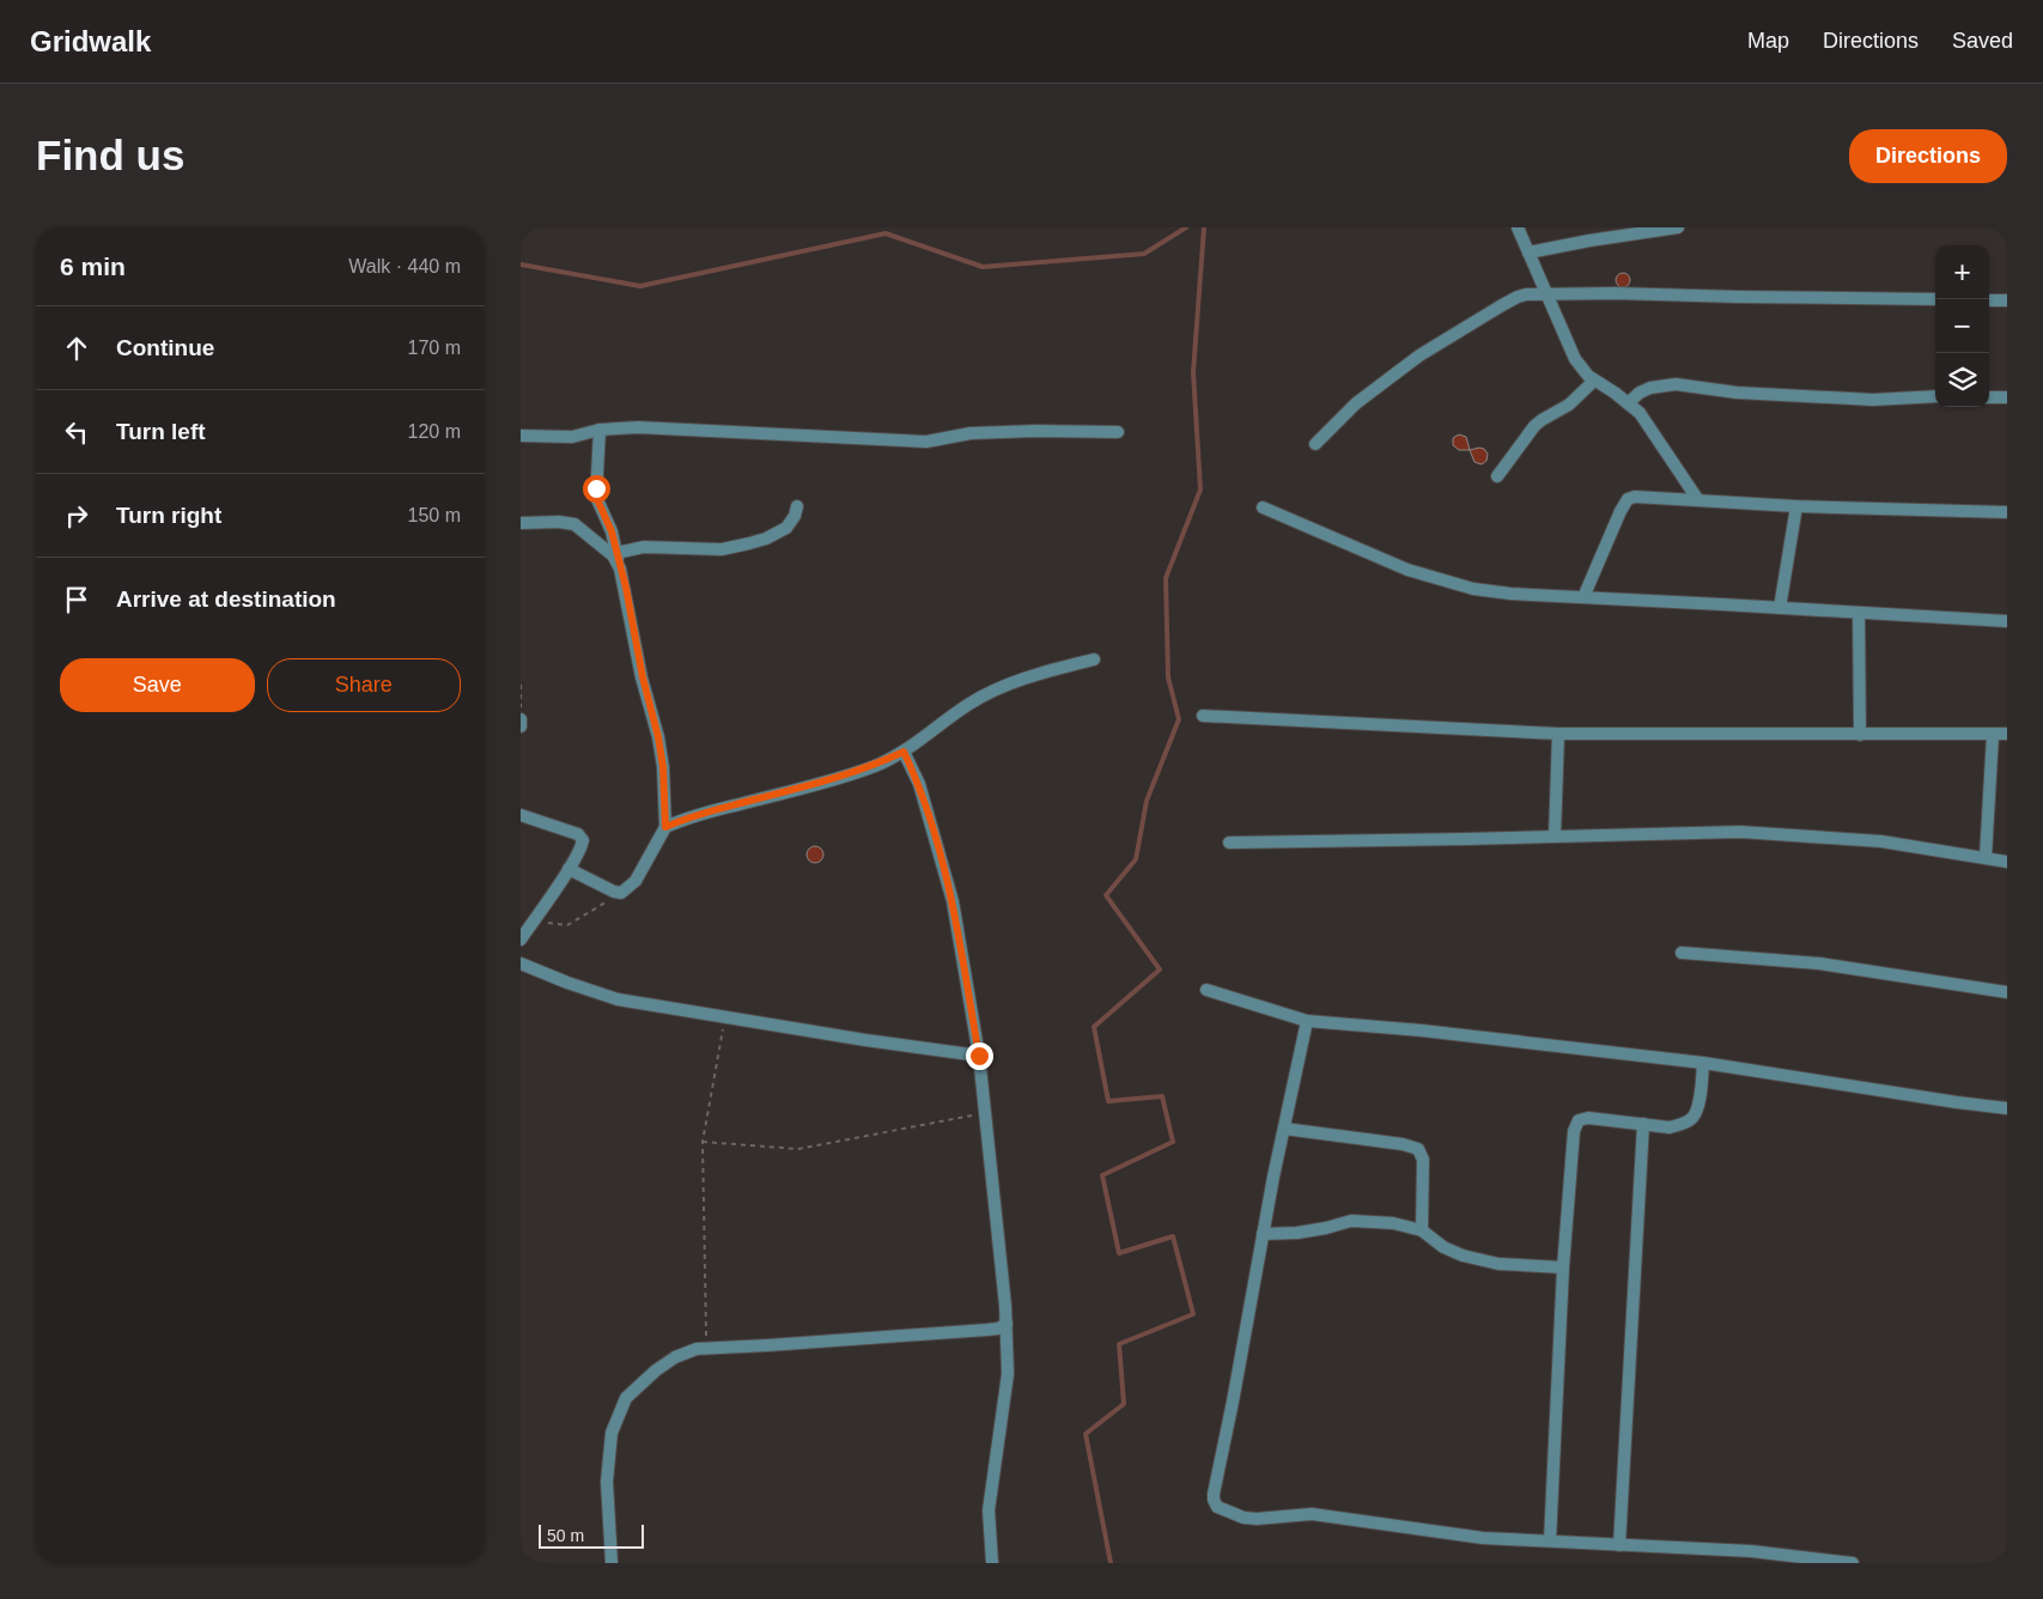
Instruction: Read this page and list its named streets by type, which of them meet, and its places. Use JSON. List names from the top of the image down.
{
  "scale_bar": "50 m",
  "page": {
    "header": "Gridwalk",
    "nav": ["Map", "Directions", "Saved"],
    "buttons": [
      "Directions",
      ["Save", "Share"]
    ],
    "title": "Find us",
    "heading": ["6 min", "Walk · 440 m"],
    "map_buttons": ["+", "−"],
    "list": [
      ["Continue", "170 m"],
      ["Turn left", "120 m"],
      ["Turn right", "150 m"],
      "Arrive at destination"
    ],
    "scale": "50 m"
  }
}
